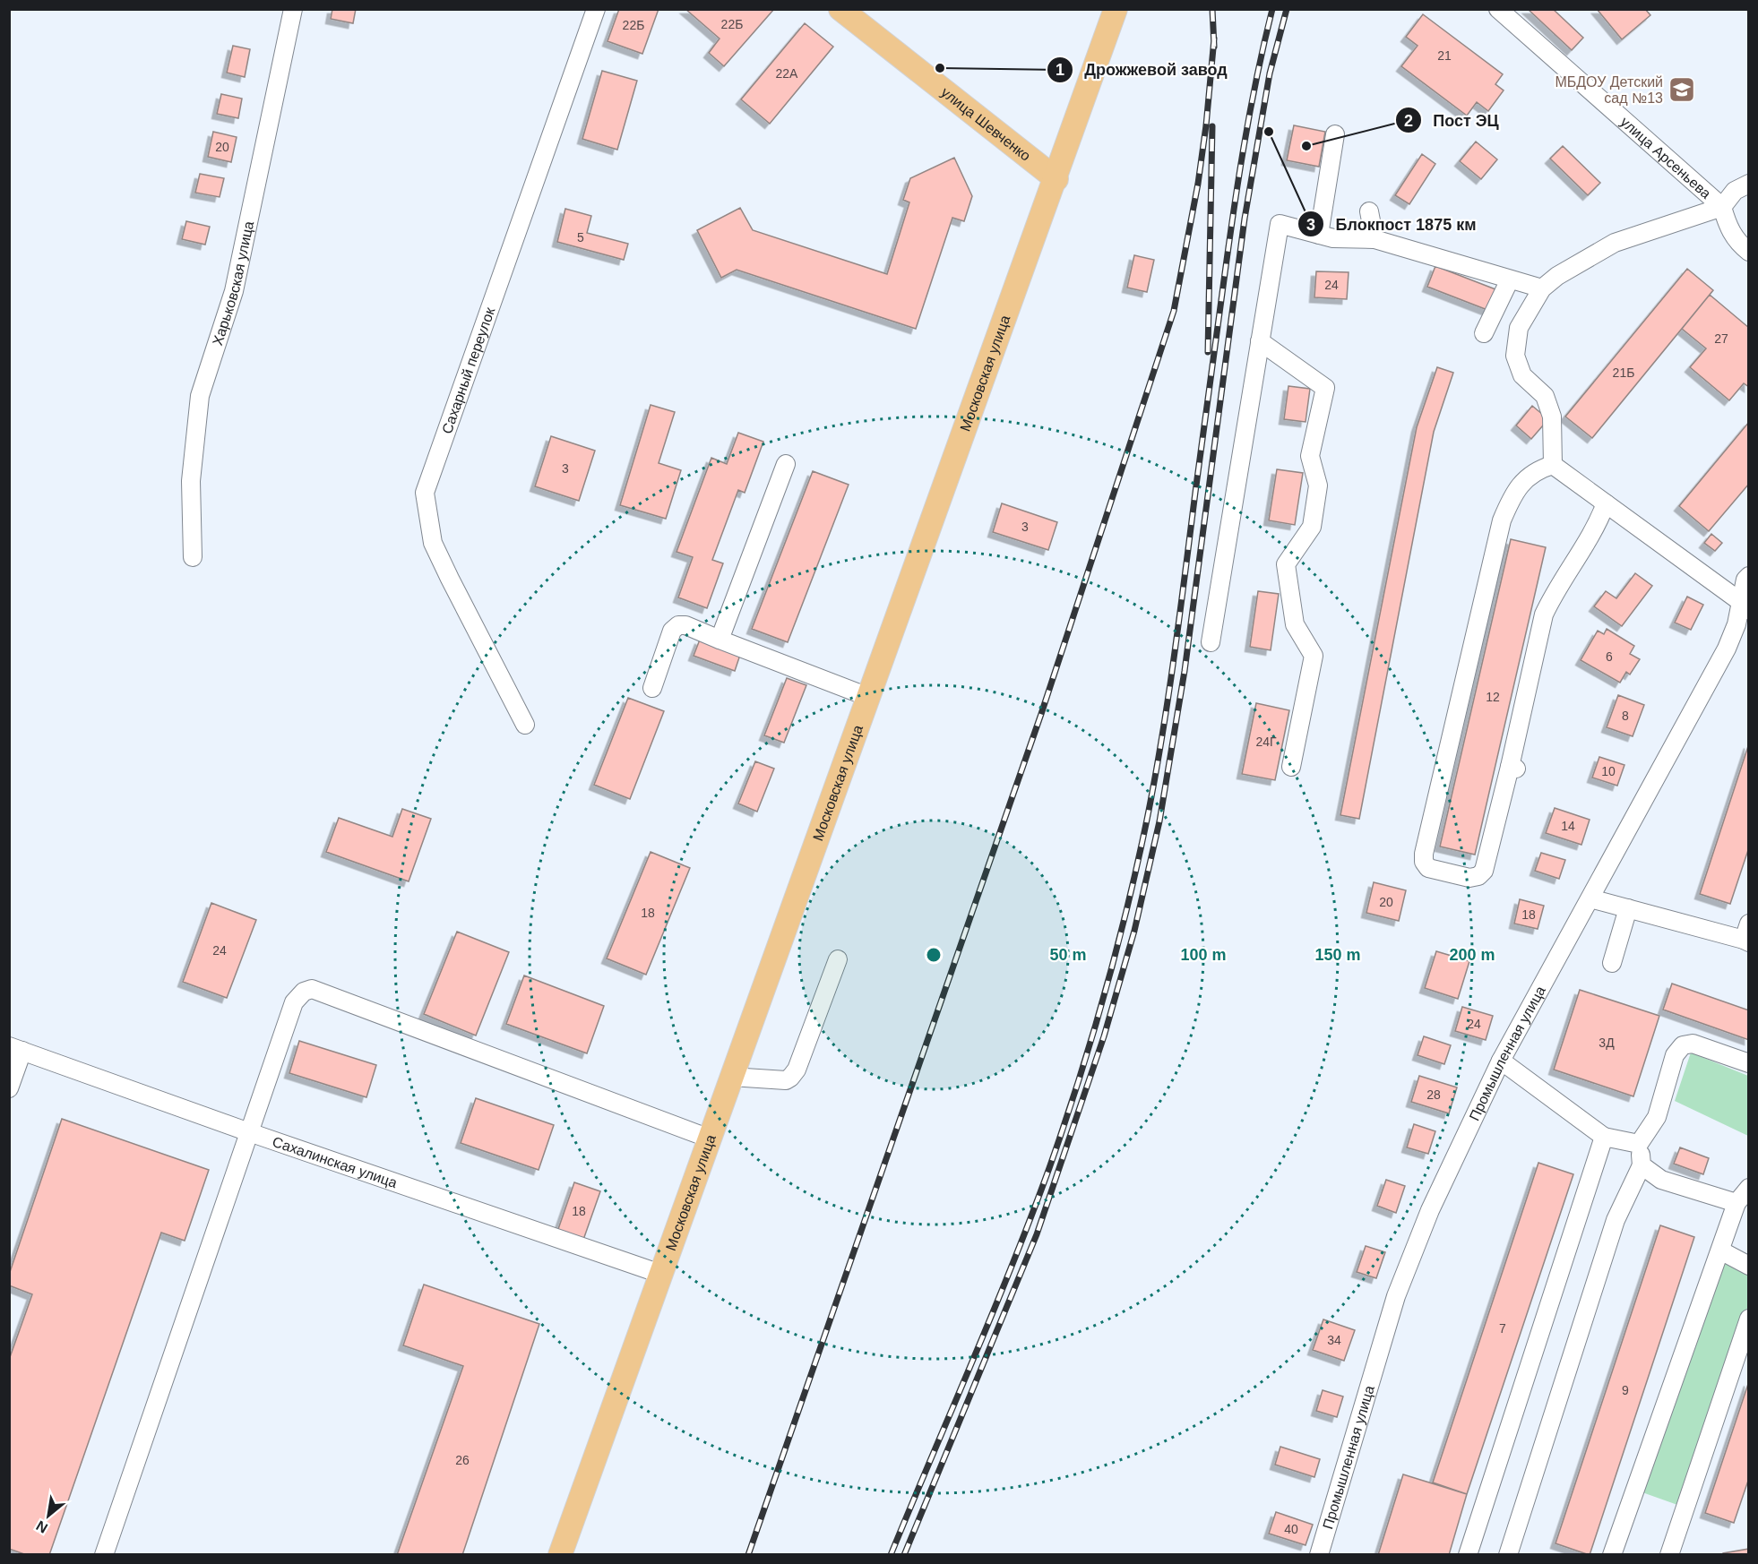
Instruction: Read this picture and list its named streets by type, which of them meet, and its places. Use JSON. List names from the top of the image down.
{
  "streets": {
    "main road": ["улица Шевченко", "Московская улица"],
    "street": [
      "улица Арсеньева",
      "Харьковская улица",
      "Сахарный переулок",
      "Промышленная улица",
      "Сахалинская улица"
    ]
  },
  "crossings": [
    ["улица Шевченко", "Московская улица"],
    ["Московская улица", "Сахалинская улица"]
  ],
  "places": {
    "other": ["Дрожжевой завод", "Блокпост 1875 км", "Пост ЭЦ"],
    "school or university": ["МБДОУ Детский сад №13"]
  },
  "house_numbers": [
    "22Б",
    "22Б",
    "21",
    "22А",
    "20",
    "5",
    "24",
    "27",
    "21Б",
    "3",
    "3",
    "6",
    "12",
    "8",
    "24Г",
    "10",
    "14",
    "20",
    "18",
    "18",
    "24",
    "24",
    "3Д",
    "28",
    "18",
    "7",
    "34",
    "9",
    "26",
    "40"
  ],
  "north": "bottom left",
  "rings": [
    "50 m",
    "100 m",
    "150 m",
    "200 m"
  ]
}
